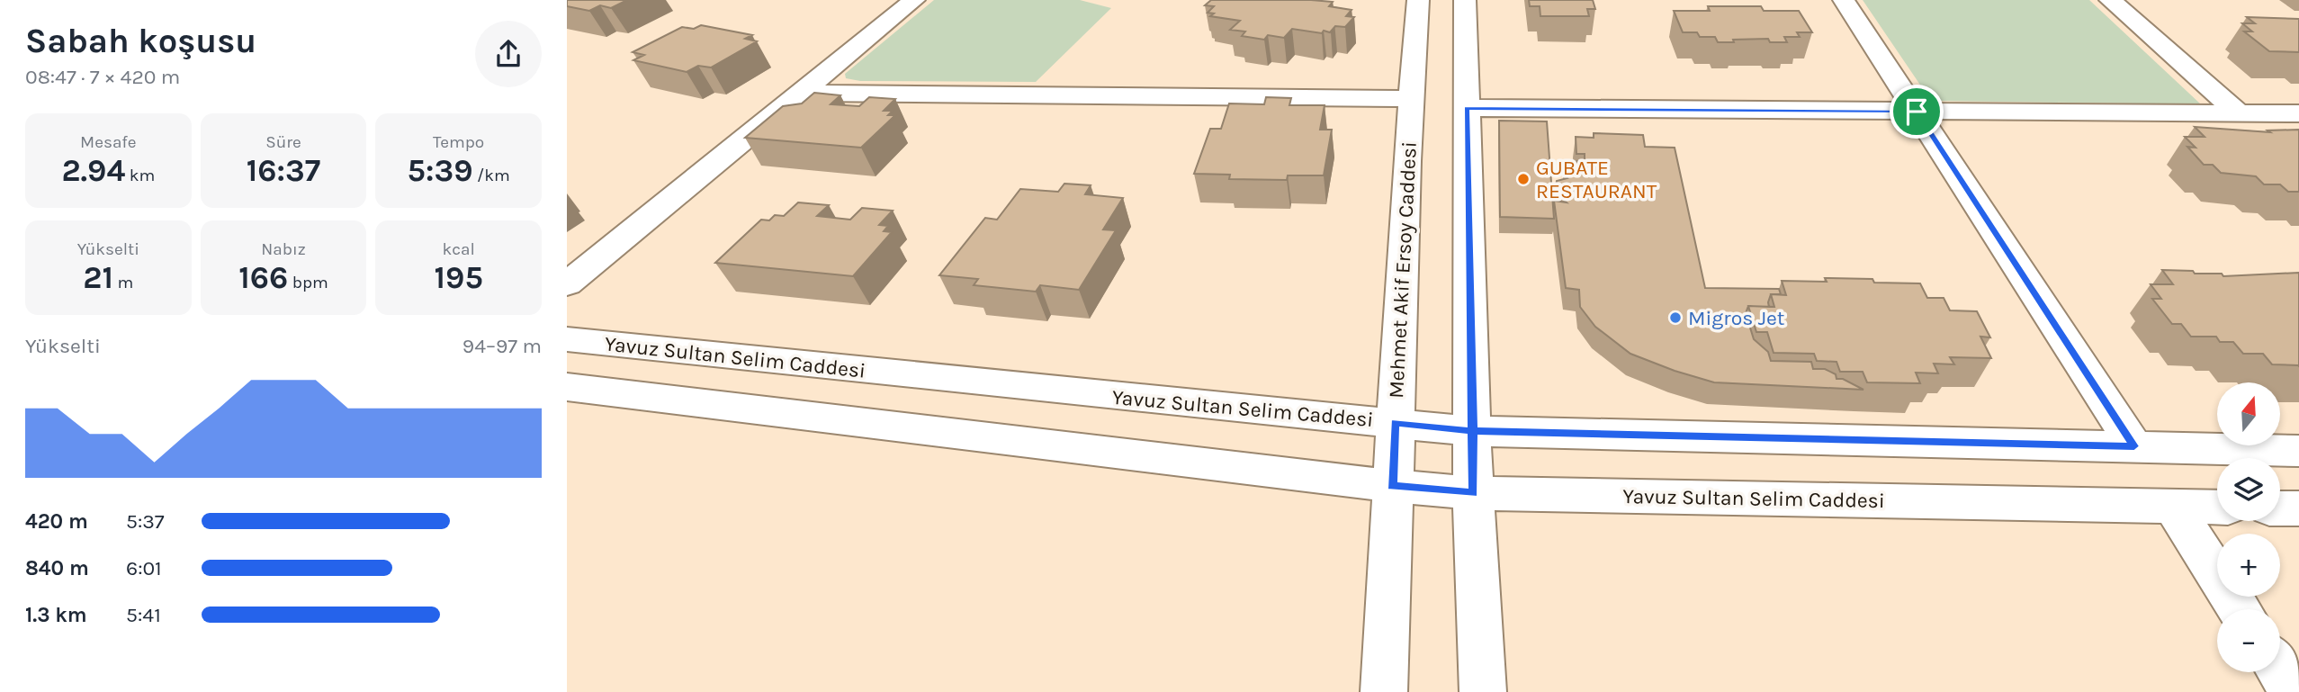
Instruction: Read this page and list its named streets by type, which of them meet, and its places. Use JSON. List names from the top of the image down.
{
  "streets": {
    "street": ["Mehmet Akif Ersoy Caddesi", "Yavuz Sultan Selim Caddesi"]
  },
  "crossings": [
    ["Mehmet Akif Ersoy Caddesi", "Yavuz Sultan Selim Caddesi"]
  ],
  "places": ["GUBATE RESTAURANT", "Migros Jet"],
  "north": "top",
  "page": {
    "heading": ["Sabah koşusu", "08:47 · 7 × 420 m"],
    "stats": [
      ["Mesafe", "2.94 km"],
      ["Süre", "16:37"],
      ["Tempo", "5:39 /km"],
      ["Yükselti", "21 m"],
      ["Nabız", "166 bpm"],
      ["kcal", "195"]
    ],
    "chart": ["Yükselti", "94–97 m"],
    "map_buttons": ["+", "−"],
    "list": [
      {
        "name": "420 m",
        "note": "5:37"
      },
      {
        "name": "840 m",
        "note": "6:01"
      },
      {
        "name": "1.3 km",
        "note": "5:41"
      }
    ]
  }
}
